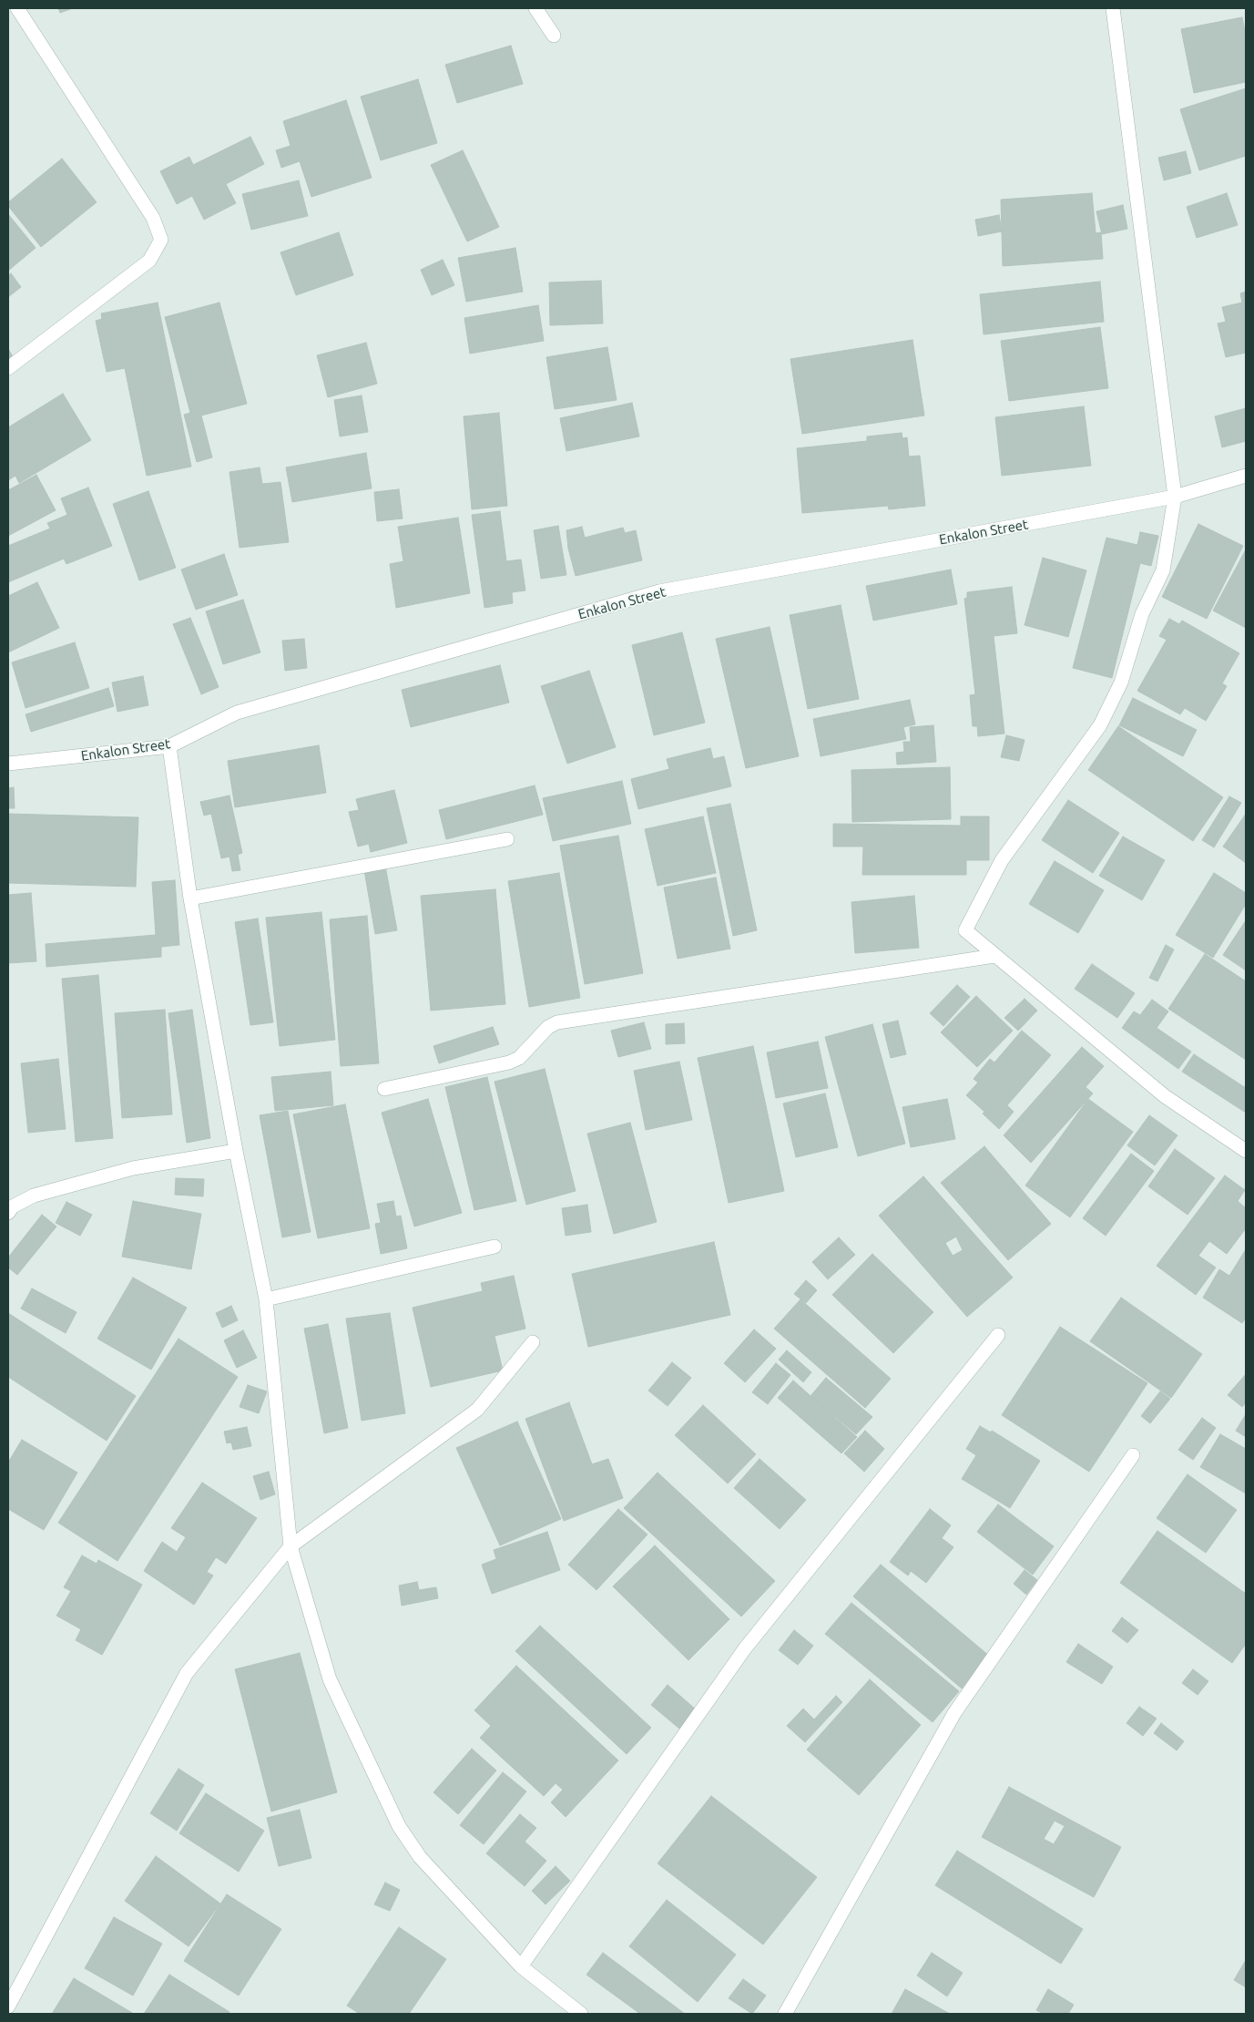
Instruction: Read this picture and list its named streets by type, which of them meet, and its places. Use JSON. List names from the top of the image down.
{
  "streets": {
    "street": ["Enkalon Street"]
  }
}
